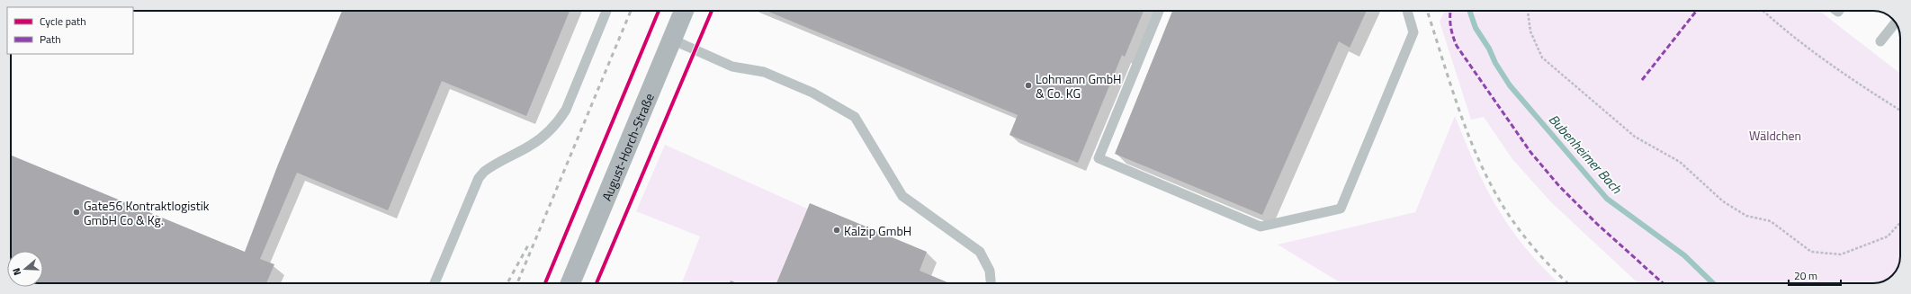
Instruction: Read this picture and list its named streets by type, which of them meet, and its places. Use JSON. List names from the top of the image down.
{
  "streets": {
    "main road": ["August-Horch-Straße"]
  },
  "water": ["Bubenheimer Bach"],
  "parks": ["Wäldchen"],
  "places": ["Lohmann GmbH & Co. KG", "Gate56 Kontraktlogistik GmbH Co & Kg.", "Kalzip GmbH"],
  "legend": ["Cycle path", "Path"],
  "scale_bar": "20 m",
  "north": "left"
}
